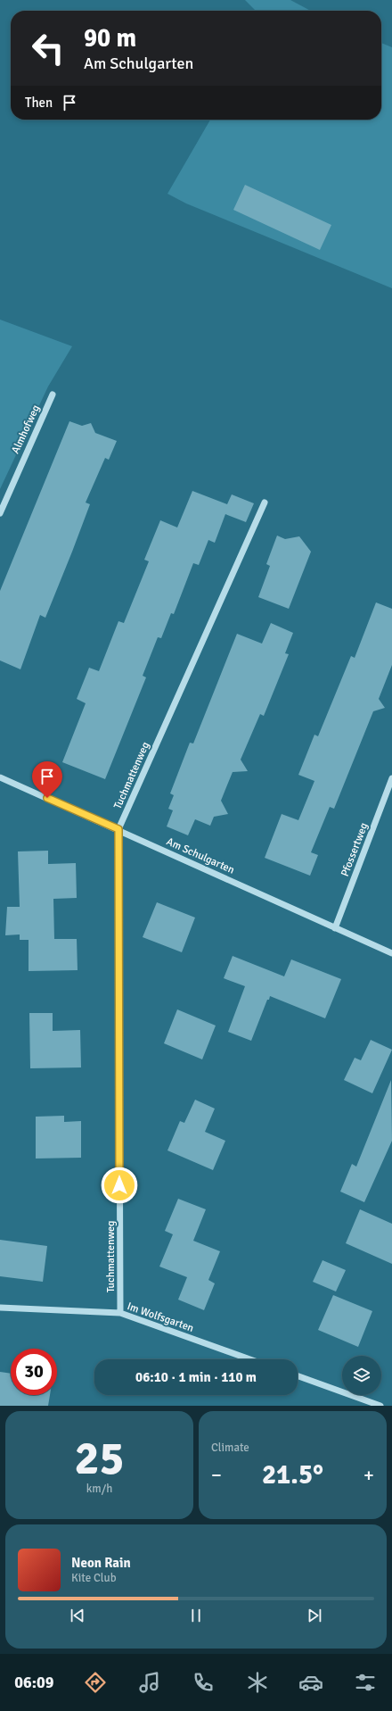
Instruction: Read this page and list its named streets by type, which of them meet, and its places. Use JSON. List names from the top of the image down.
{
  "streets": {
    "street": [
      "Almhofweg",
      "Tuchmattenweg",
      "Pfossertweg",
      "Am Schulgarten",
      "Im Wolfsgarten"
    ]
  },
  "crossings": [
    ["Tuchmattenweg", "Am Schulgarten"],
    ["Tuchmattenweg", "Im Wolfsgarten"],
    ["Pfossertweg", "Am Schulgarten"]
  ],
  "page": {
    "turn": ["90 m", "Am Schulgarten"],
    "then": "Then",
    "limit": "30",
    "trip": "06:10 · 1 min · 110 m",
    "tile": [
      ["25", "km/h"],
      "Climate"
    ],
    "heat": ["−", "21.5°", "+"],
    "song": ["Neon Rain", "Kite Club"],
    "tabs": "06:09"
  }
}
